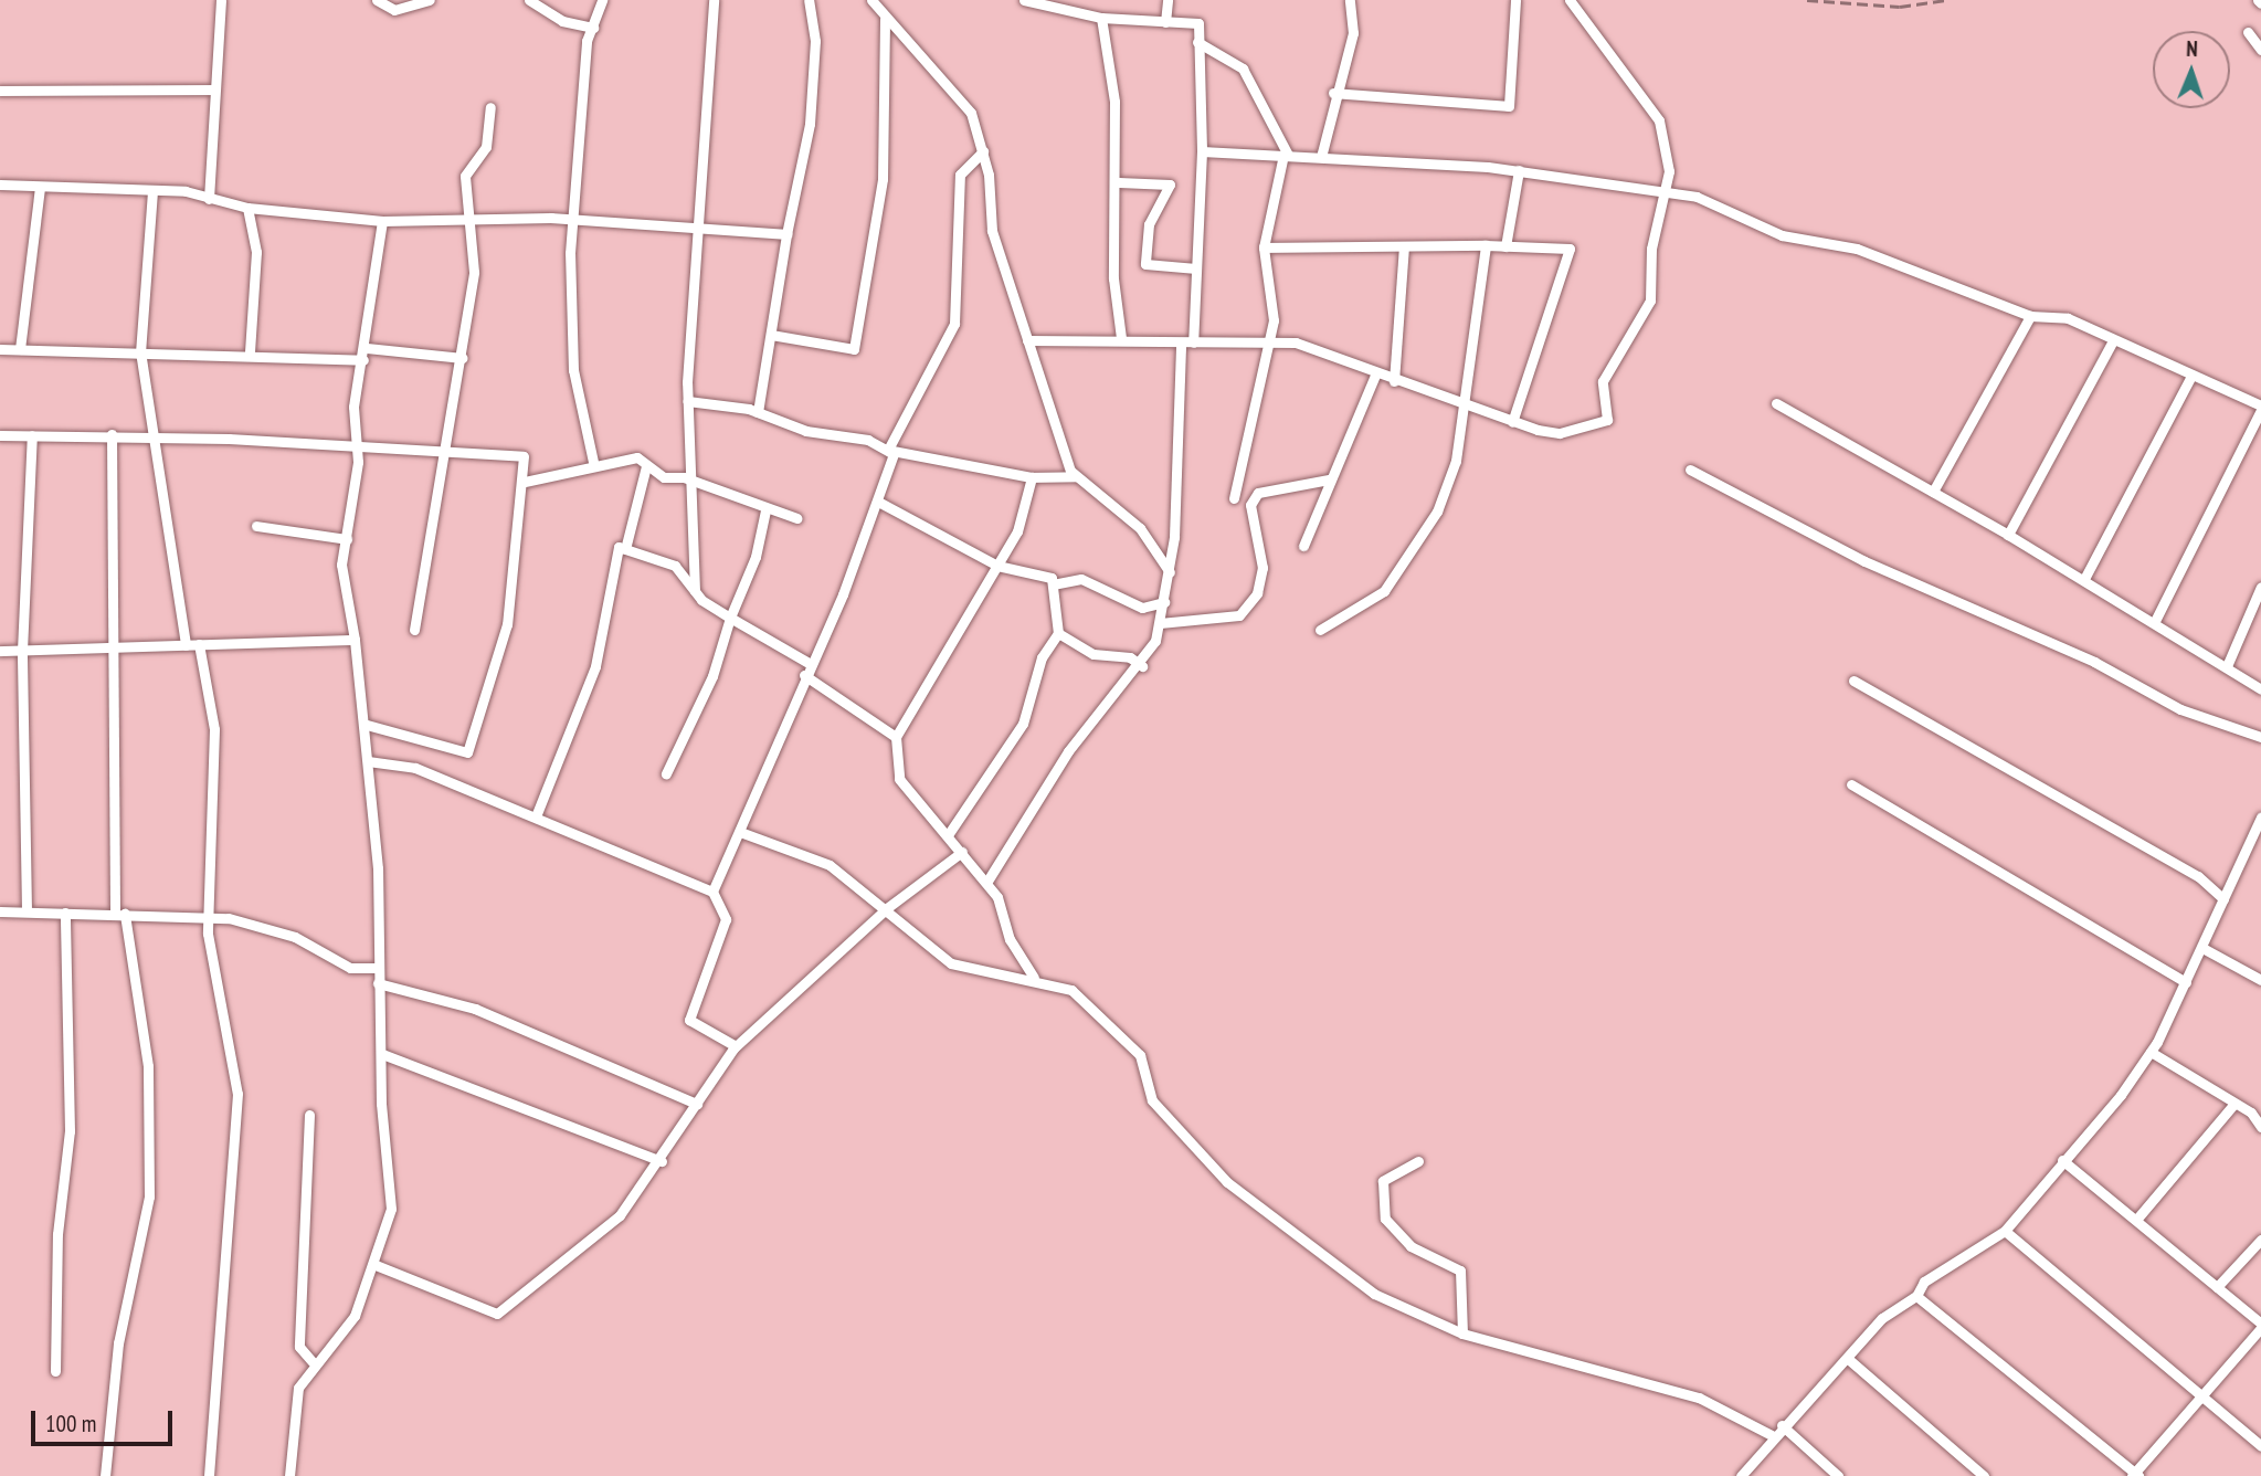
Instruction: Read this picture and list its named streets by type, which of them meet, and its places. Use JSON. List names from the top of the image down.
{
  "scale_bar": "100 m",
  "north": "top"
}
